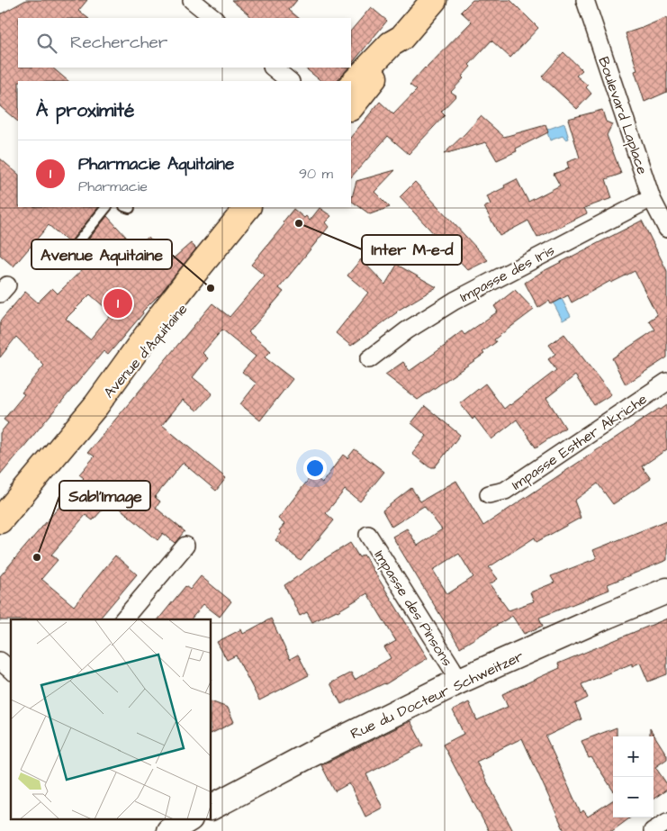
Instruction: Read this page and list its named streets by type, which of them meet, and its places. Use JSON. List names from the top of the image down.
{
  "streets": {
    "main road": ["Avenue d'Aquitaine"],
    "street": [
      "Boulevard Laplace",
      "Impasse des Iris",
      "Impasse Esther Akriche",
      "Impasse des Pinsons",
      "Rue du Docteur Schweitzer"
    ]
  },
  "crossings": [
    ["Boulevard Laplace", "Impasse des Iris"],
    ["Impasse des Pinsons", "Rue du Docteur Schweitzer"]
  ],
  "places": ["Inter M-e-d", "Avenue Aquitaine", "Sabl'Image"],
  "page": {
    "search": "Rechercher",
    "heading": "À proximité",
    "list": [
      {
        "mark": "1",
        "name": "Pharmacie Aquitaine",
        "note": "Pharmacie",
        "value": "90 m"
      }
    ],
    "pins": "1",
    "map_buttons": ["+", "−"]
  }
}
